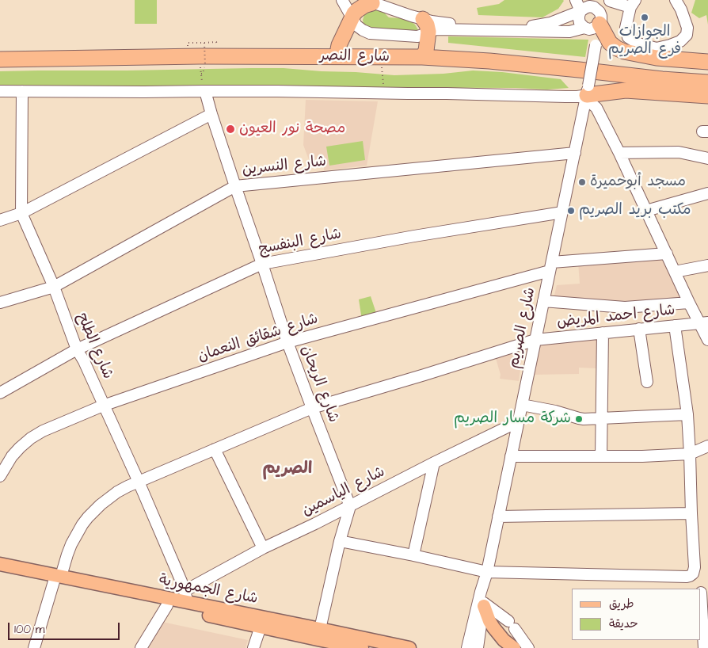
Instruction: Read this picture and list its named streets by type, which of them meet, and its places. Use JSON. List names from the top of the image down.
{
  "streets": {
    "highway": ["شارع النصر"],
    "main road": ["شارع الجمهورية"],
    "street": [
      "شارع النسرين",
      "شارع البنفسج",
      "شارع احمد المريض",
      "شارع الصريم",
      "شارع شقائق النعمان",
      "شارع الطلح",
      "شارع الريحان",
      "شارع الياسمين"
    ]
  },
  "crossings": [
    ["شارع النسرين", "شارع الصريم"],
    ["شارع النسرين", "شارع الطلح"],
    ["شارع النسرين", "شارع الريحان"],
    ["شارع البنفسج", "شارع الصريم"],
    ["شارع البنفسج", "شارع الطلح"],
    ["شارع البنفسج", "شارع الريحان"],
    ["شارع احمد المريض", "شارع الصريم"],
    ["شارع احمد المريض", "شارع الطلح"],
    ["شارع احمد المريض", "شارع الريحان"],
    ["شارع احمد المريض", "شارع الجمهورية"],
    ["شارع الصريم", "شارع شقائق النعمان"],
    ["شارع الصريم", "شارع الياسمين"],
    ["شارع شقائق النعمان", "شارع الطلح"],
    ["شارع شقائق النعمان", "شارع الريحان"],
    ["شارع الطلح", "شارع الياسمين"],
    ["شارع الطلح", "شارع الجمهورية"],
    ["شارع الريحان", "شارع الياسمين"],
    ["شارع الياسمين", "شارع الجمهورية"]
  ],
  "districts": ["الصريم"],
  "places": [
    "الجوازات فرع الصريم",
    "مصحة نور العيون",
    "مسجد أبوحميرة",
    "مكتب بريد الصريم",
    "شركة مسار الصريم"
  ],
  "legend": ["طريق", "حديقة"],
  "scale_bar": "100 m"
}
